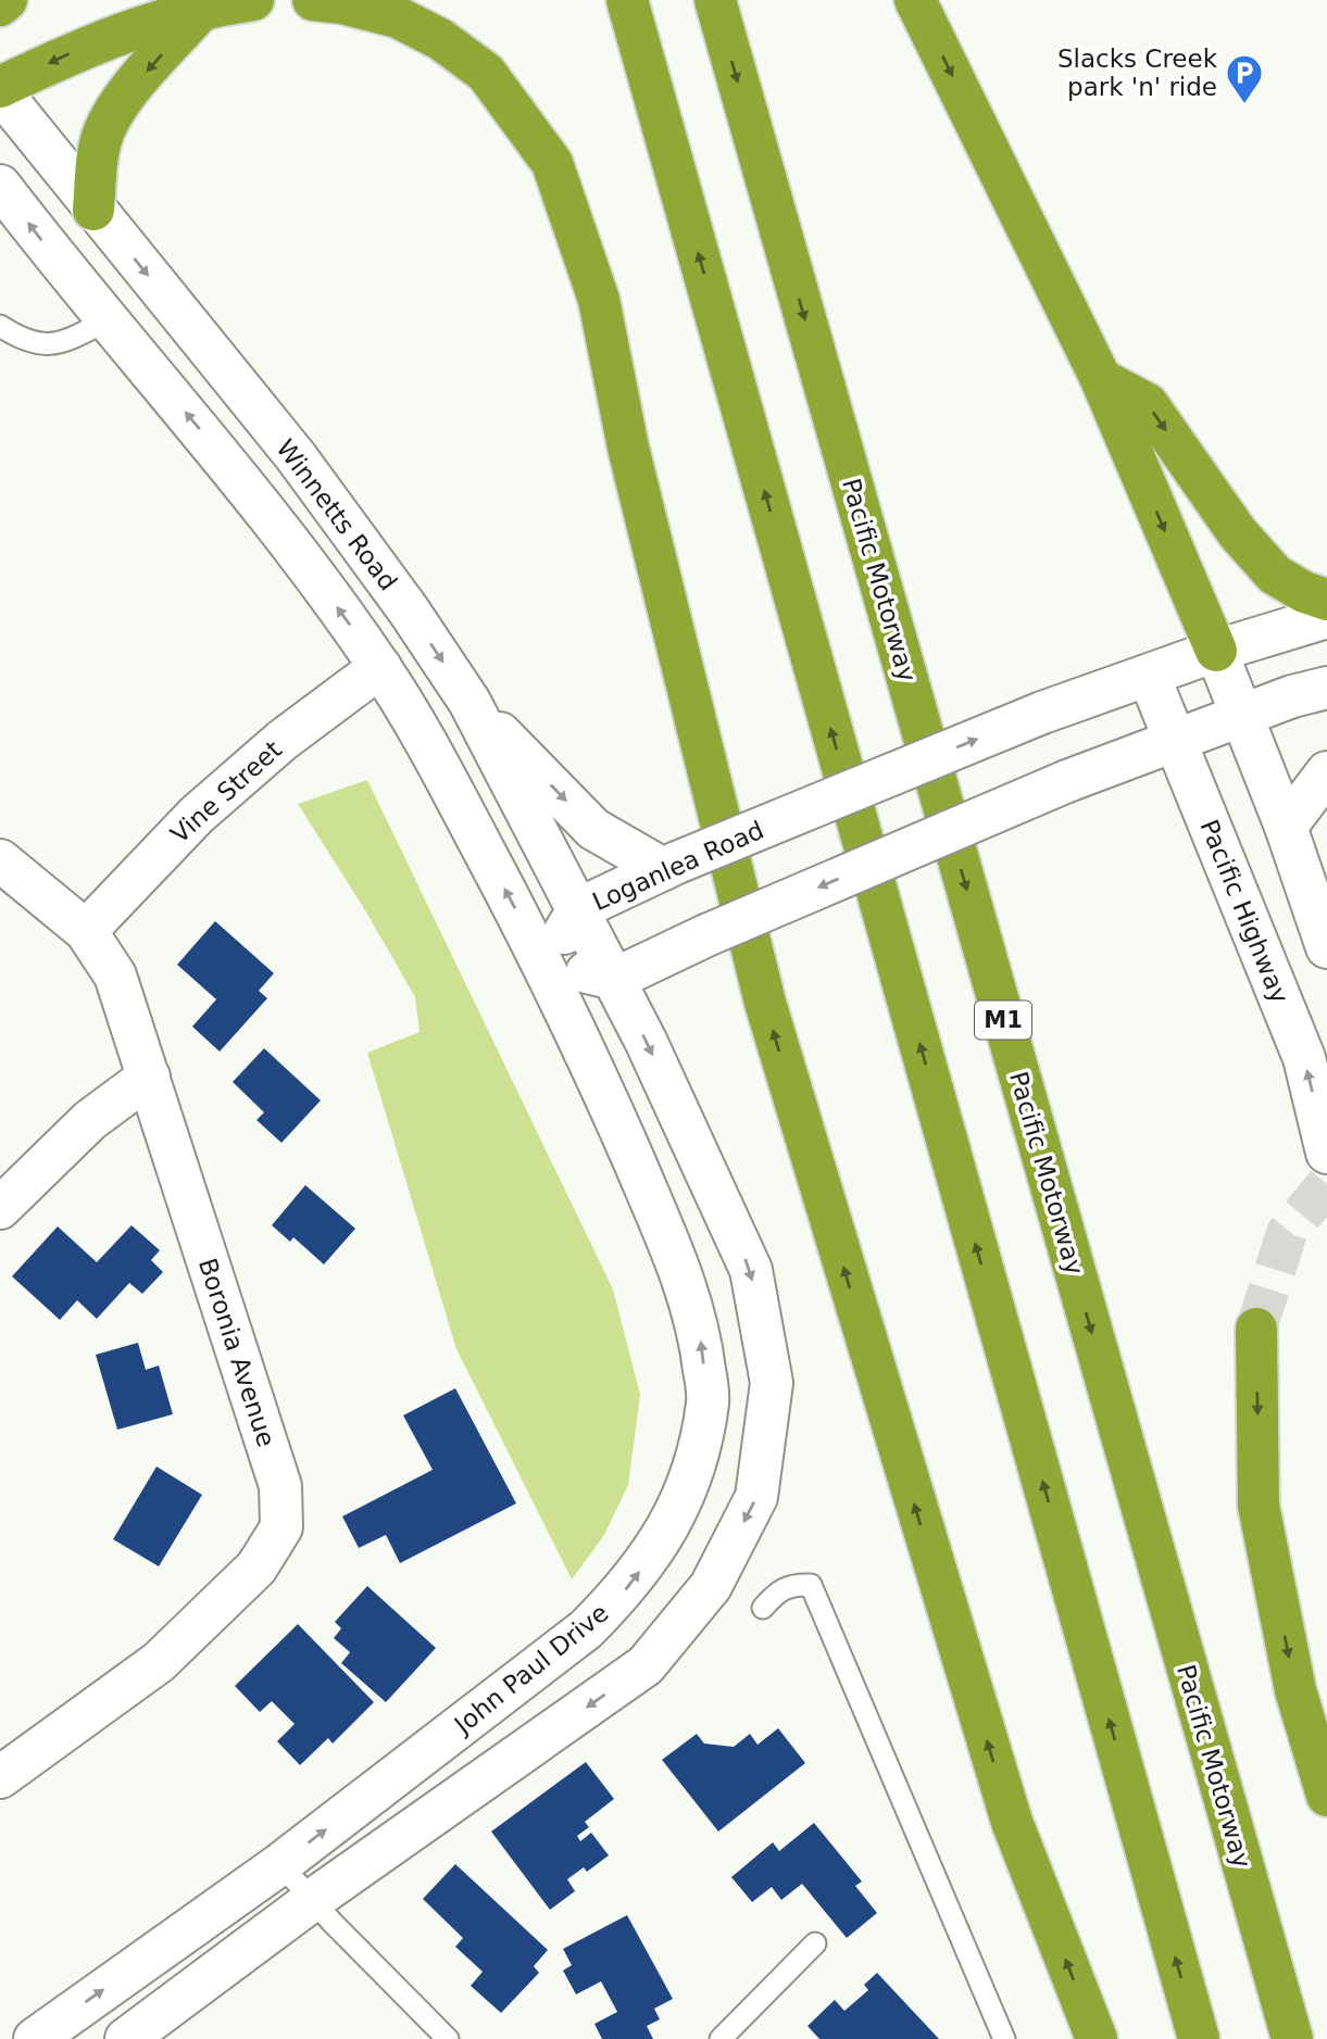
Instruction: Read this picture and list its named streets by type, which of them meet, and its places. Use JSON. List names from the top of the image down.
{
  "streets": {
    "highway": ["Pacific Motorway", "M1"],
    "main road": [
      "Winnetts Road",
      "Vine Street",
      "Loganlea Road",
      "Pacific Highway",
      "Boronia Avenue",
      "John Paul Drive"
    ]
  },
  "crossings": [
    ["Winnetts Road", "Loganlea Road"],
    ["Vine Street", "Boronia Avenue"],
    ["Loganlea Road", "Pacific Highway"],
    ["Loganlea Road", "John Paul Drive"]
  ],
  "one_way": ["John Paul Drive"],
  "places": {
    "parking": ["Slacks Creek park 'n' ride"]
  }
}
